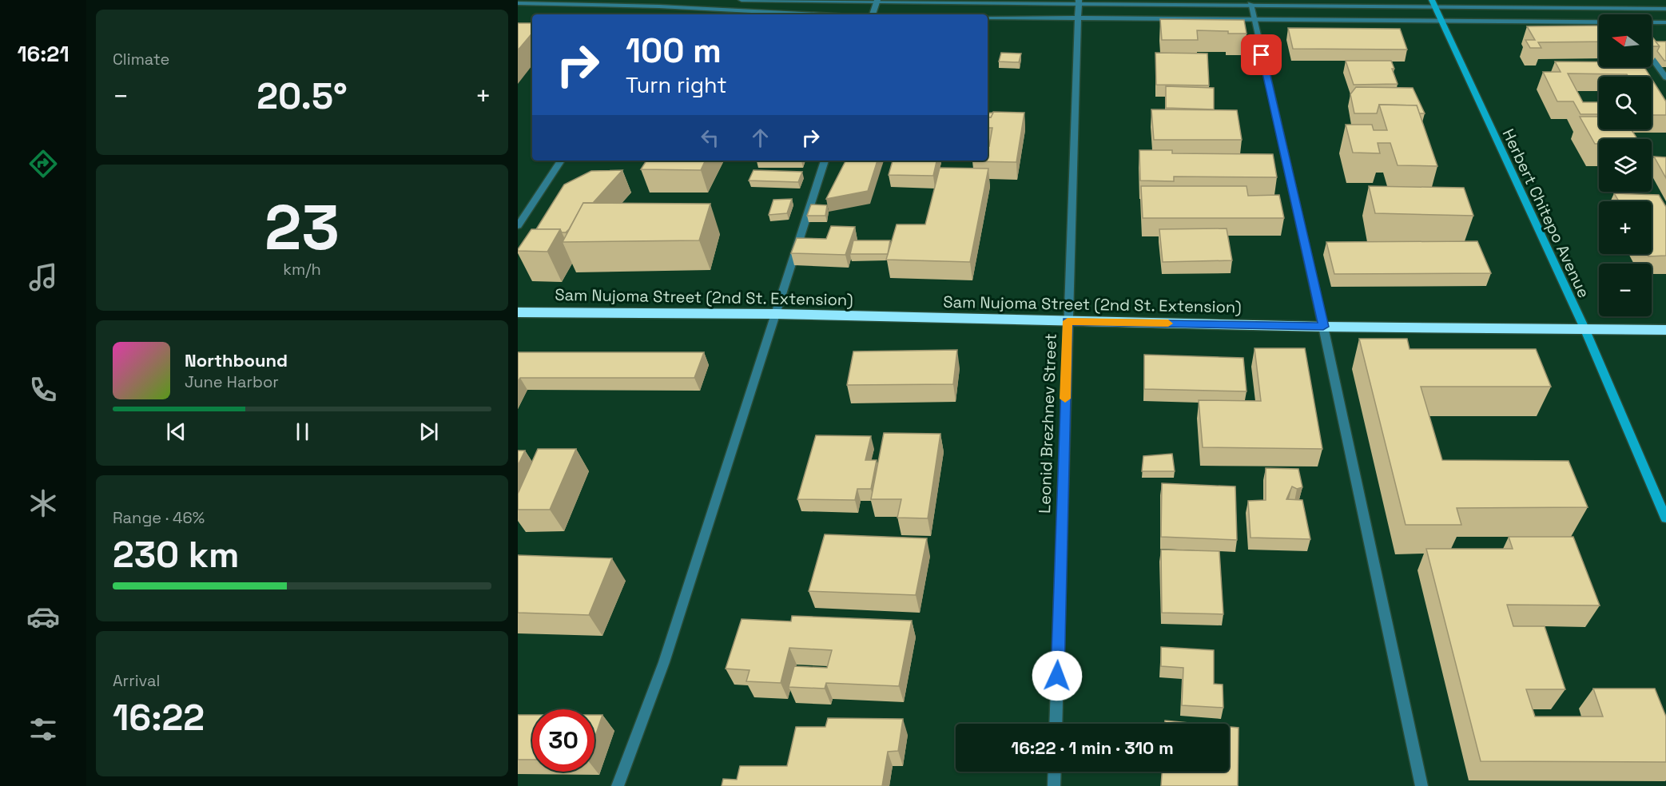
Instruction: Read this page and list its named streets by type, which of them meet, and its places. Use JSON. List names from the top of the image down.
{
  "streets": {
    "highway": ["Sam Nujoma Street (2nd St. Extension)"],
    "main road": ["Herbert Chitepo Avenue"],
    "street": ["Leonid Brezhnev Street"]
  },
  "crossings": [
    ["Herbert Chitepo Avenue", "Sam Nujoma Street (2nd St. Extension)"],
    ["Sam Nujoma Street (2nd St. Extension)", "Leonid Brezhnev Street"]
  ],
  "north": "left",
  "page": {
    "tabs": "16:21",
    "tile": [
      "Climate",
      ["23", "km/h"],
      ["Range · 46%", "230 km"],
      ["Arrival", "16:22"]
    ],
    "map_buttons": ["+", "−"],
    "turn": ["100 m", "Turn right"],
    "heat": ["−", "20.5°", "+"],
    "song": ["Northbound", "June Harbor"],
    "limit": "30",
    "trip": "16:22 · 1 min · 310 m"
  }
}
